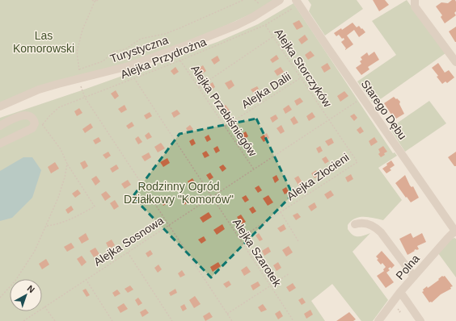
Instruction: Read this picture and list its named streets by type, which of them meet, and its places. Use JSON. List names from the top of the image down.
{
  "streets": {
    "street": ["Turystyczna", "Starego Dębu", "Polna"],
    "path": [
      "Alejka Przydrożna",
      "Alejka Storczyków",
      "Alejka Dalii",
      "Alejka Przebiśniegów",
      "Alejka Złocieni",
      "Alejka Sosnowa",
      "Alejka Szarotek"
    ]
  },
  "crossings": [
    ["Alejka Przydrożna", "Alejka Storczyków"],
    ["Alejka Przydrożna", "Starego Dębu"],
    ["Alejka Przydrożna", "Alejka Przebiśniegów"],
    ["Alejka Przydrożna", "Alejka Szarotek"],
    ["Alejka Storczyków", "Alejka Dalii"],
    ["Alejka Storczyków", "Alejka Złocieni"],
    ["Alejka Storczyków", "Alejka Sosnowa"],
    ["Alejka Dalii", "Alejka Przebiśniegów"],
    ["Starego Dębu", "Polna"],
    ["Alejka Przebiśniegów", "Alejka Sosnowa"],
    ["Alejka Złocieni", "Alejka Sosnowa"],
    ["Alejka Złocieni", "Alejka Szarotek"],
    ["Alejka Sosnowa", "Alejka Szarotek"]
  ],
  "parks": ["Las Komorowski", "Rodzinny Ogród Działkowy \"Komorów\""],
  "north": "top right"
}
